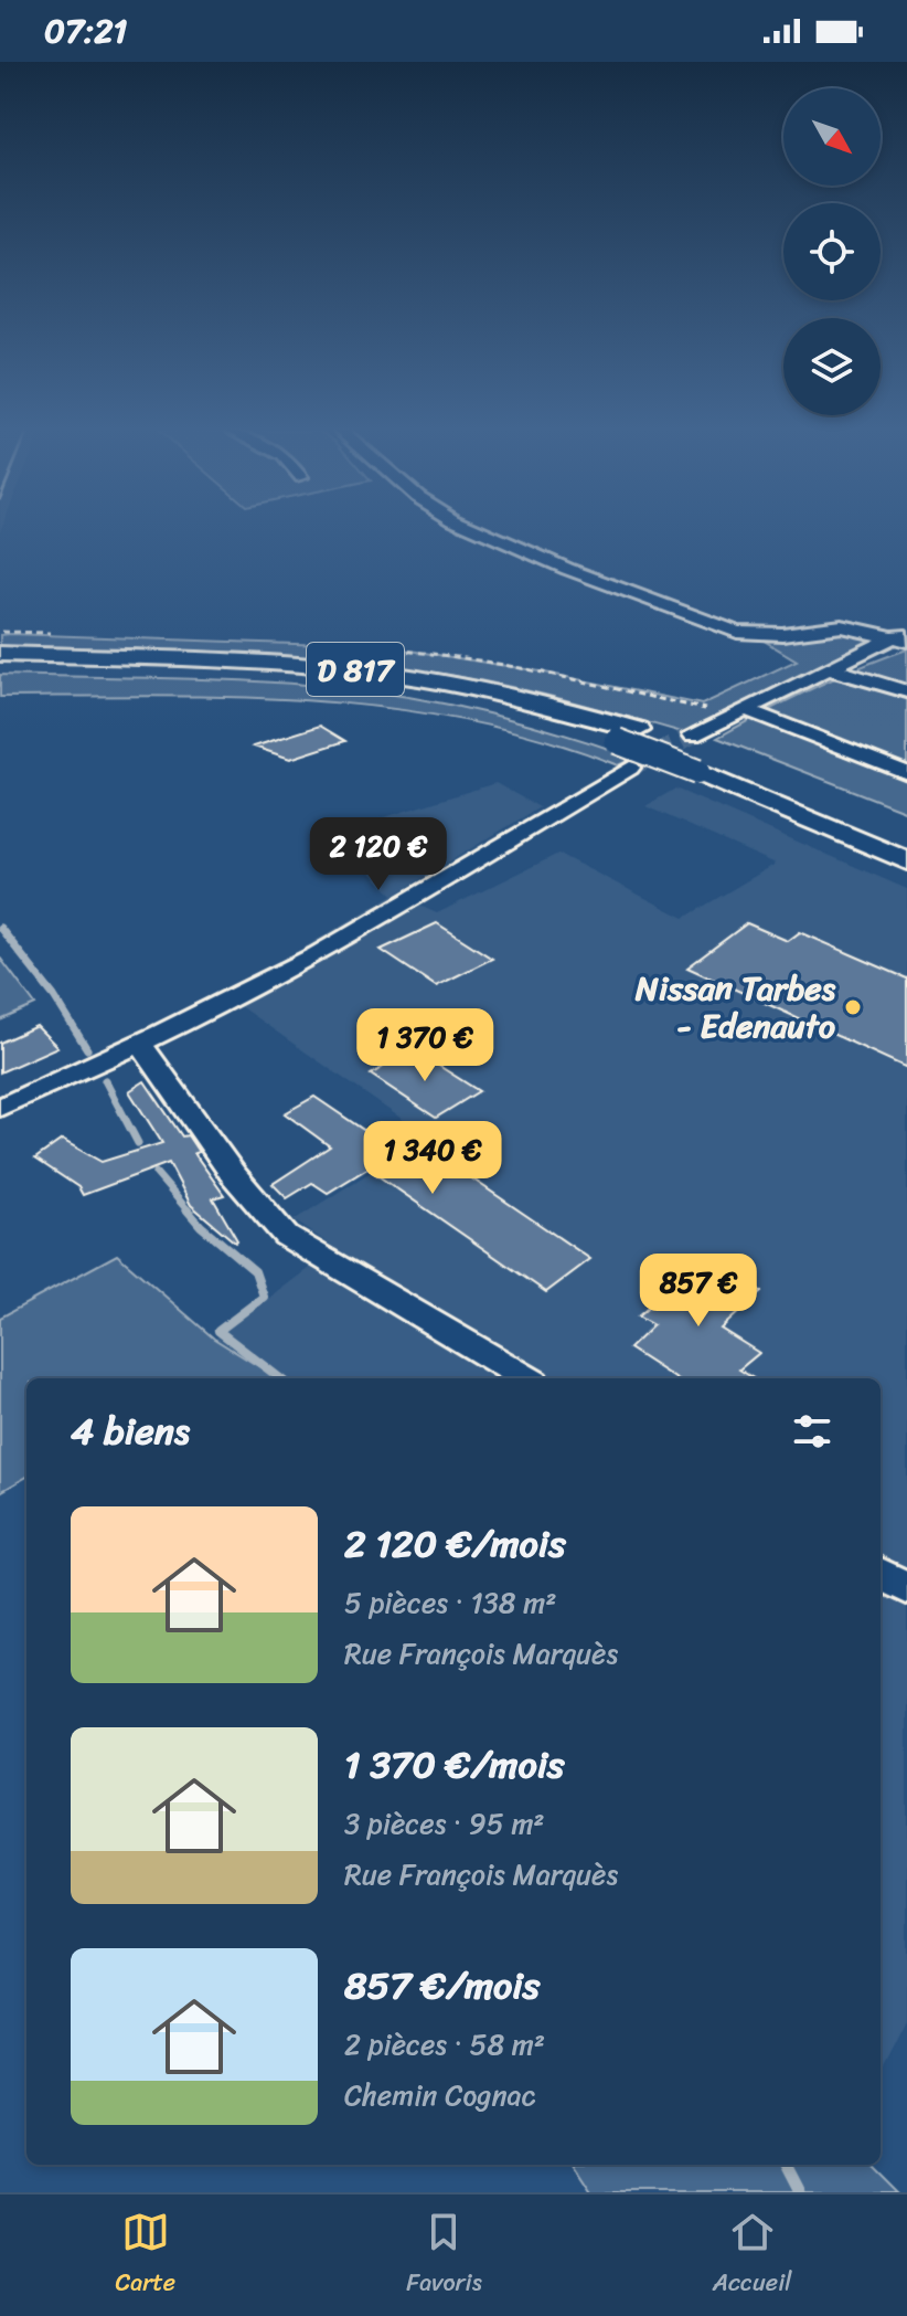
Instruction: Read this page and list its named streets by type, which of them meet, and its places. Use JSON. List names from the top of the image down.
{
  "streets": {
    "main road": ["D 817"]
  },
  "places": ["Nissan Tarbes - Edenauto"],
  "north": "bottom right",
  "page": {
    "status": "07:21",
    "price": [
      "2 120 €",
      "1 370 €",
      "1 340 €",
      "857 €"
    ],
    "heading": "4 biens",
    "list": [
      {
        "name": "2 120 €/mois",
        "note": "5 pièces · 138 m² · Rue François Marquès"
      },
      {
        "name": "1 370 €/mois",
        "note": "3 pièces · 95 m² · Rue François Marquès"
      },
      {
        "name": "857 €/mois",
        "note": "2 pièces · 58 m² · Chemin Cognac"
      }
    ],
    "tabs": ["Carte", "Favoris", "Accueil"]
  }
}
